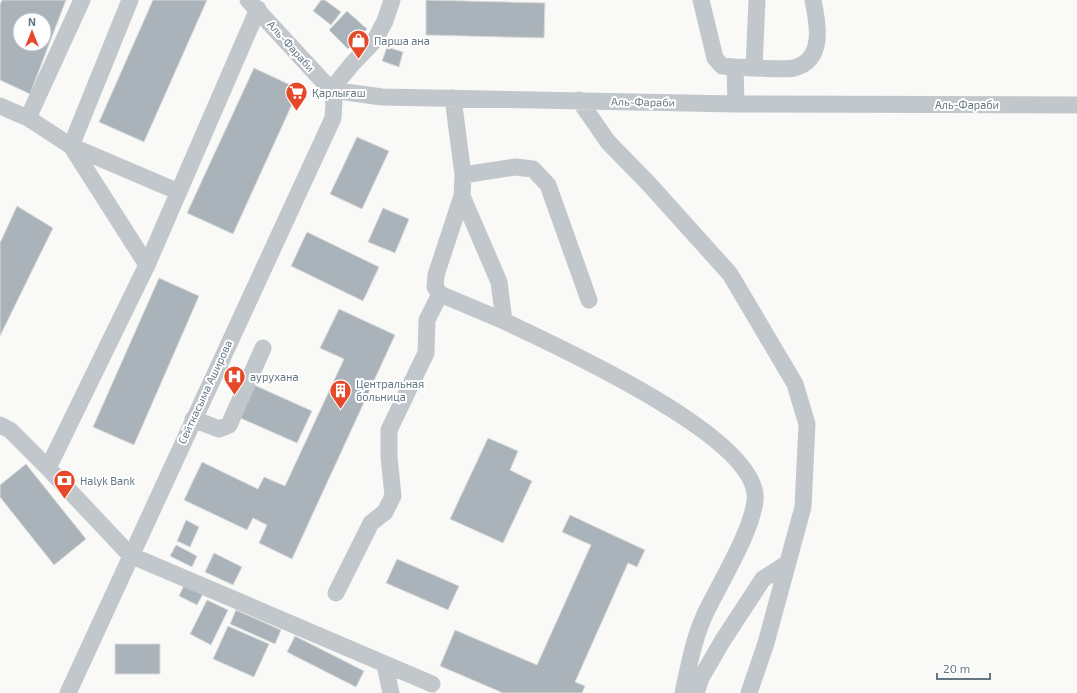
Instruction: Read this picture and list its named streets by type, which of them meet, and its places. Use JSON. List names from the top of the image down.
{
  "streets": {
    "street": ["Аль-Фараби", "Сейткасыма Аширова"]
  },
  "crossings": [
    ["Аль-Фараби", "Сейткасыма Аширова"]
  ],
  "places": {
    "shop": ["Парша ана"],
    "supermarket": ["Қарлығаш"],
    "hospital": ["аурухана"],
    "building": ["Центральная больница"],
    "bank": ["Halyk Bank"]
  },
  "scale_bar": "20 m",
  "north": "top"
}
